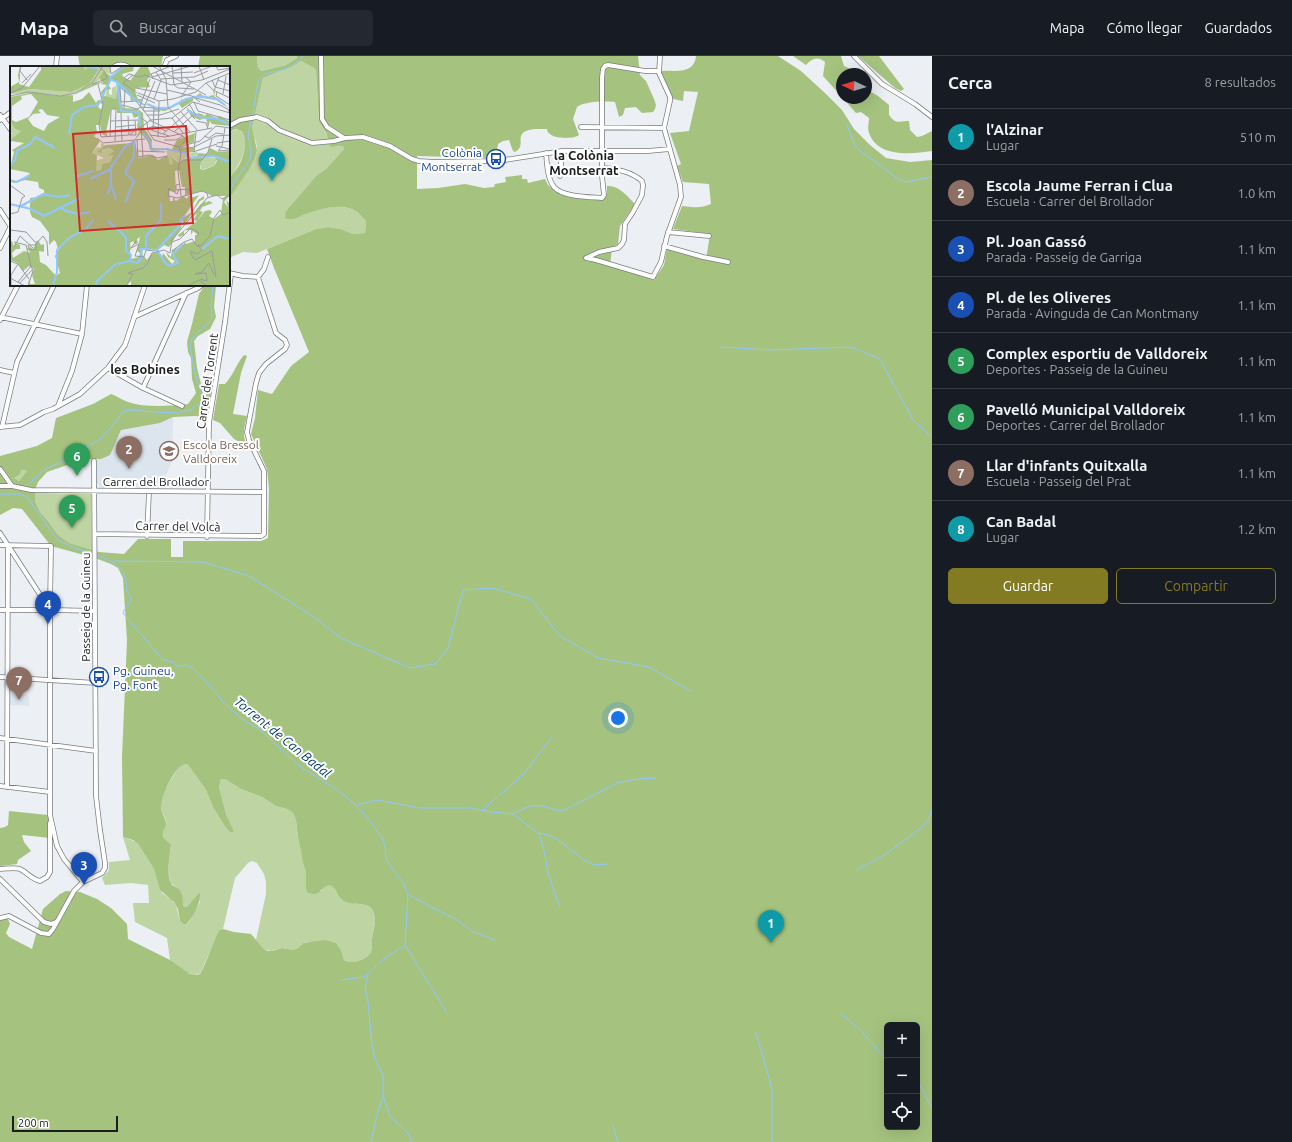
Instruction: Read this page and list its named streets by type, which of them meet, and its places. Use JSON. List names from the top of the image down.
{
  "streets": {
    "street": [
      "Carrer del Torrent",
      "Carrer del Brollador",
      "Carrer del Volcà",
      "Passeig de la Guineu"
    ]
  },
  "crossings": [
    ["Carrer del Torrent", "Carrer del Brollador"],
    ["Carrer del Torrent", "Carrer del Volcà"],
    ["Carrer del Brollador", "Carrer del Volcà"],
    ["Carrer del Brollador", "Passeig de la Guineu"],
    ["Carrer del Volcà", "Passeig de la Guineu"]
  ],
  "districts": ["la Colònia Montserrat", "les Bobines"],
  "water": ["Torrent de Can Badal"],
  "places": {
    "bus stop": ["Colònia Montserrat", "Pg. Guineu, Pg. Font"],
    "school or university": ["Escola Bressol Valldoreix"]
  },
  "scale_bar": "200 m",
  "north": "left",
  "page": {
    "header": "Mapa",
    "search": "Buscar aquí",
    "nav": ["Mapa", "Cómo llegar", "Guardados"],
    "heading": ["Cerca", "8 resultados"],
    "list": [
      {
        "mark": "1",
        "name": "l'Alzinar",
        "note": "Lugar",
        "value": "510 m"
      },
      {
        "mark": "2",
        "name": "Escola Jaume Ferran i Clua",
        "note": "Escuela · Carrer del Brollador",
        "value": "1.0 km"
      },
      {
        "mark": "3",
        "name": "Pl. Joan Gassó",
        "note": "Parada · Passeig de Garriga",
        "value": "1.1 km"
      },
      {
        "mark": "4",
        "name": "Pl. de les Oliveres",
        "note": "Parada · Avinguda de Can Montmany",
        "value": "1.1 km"
      },
      {
        "mark": "5",
        "name": "Complex esportiu de Valldoreix",
        "note": "Deportes · Passeig de la Guineu",
        "value": "1.1 km"
      },
      {
        "mark": "6",
        "name": "Pavelló Municipal Valldoreix",
        "note": "Deportes · Carrer del Brollador",
        "value": "1.1 km"
      },
      {
        "mark": "7",
        "name": "Llar d'infants Quitxalla",
        "note": "Escuela · Passeig del Prat",
        "value": "1.1 km"
      },
      {
        "mark": "8",
        "name": "Can Badal",
        "note": "Lugar",
        "value": "1.2 km"
      }
    ],
    "pins": [
      "8",
      "2",
      "6",
      "5",
      "4",
      "7",
      "3",
      "1"
    ],
    "buttons": ["Guardar", "Compartir"],
    "map_buttons": ["+", "−"],
    "scale": "200 m"
  }
}
